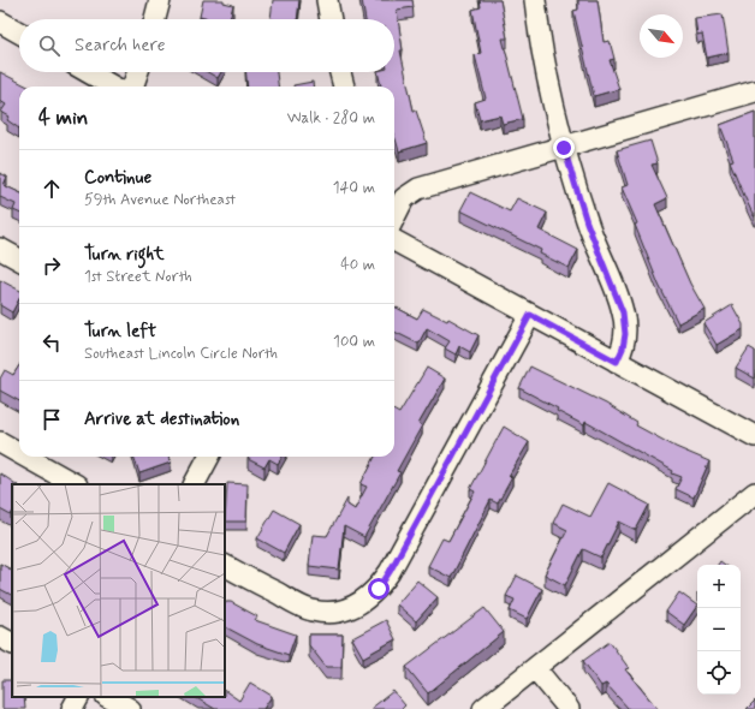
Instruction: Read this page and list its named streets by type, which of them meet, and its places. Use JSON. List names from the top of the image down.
{
  "north": "bottom right",
  "page": {
    "search": "Search here",
    "heading": ["4 min", "Walk · 280 m"],
    "list": [
      ["Continue", "59th Avenue Northeast", "140 m"],
      ["Turn right", "1st Street North", "40 m"],
      ["Turn left", "Southeast Lincoln Circle North", "100 m"],
      "Arrive at destination"
    ],
    "map_buttons": ["+", "−"]
  }
}
